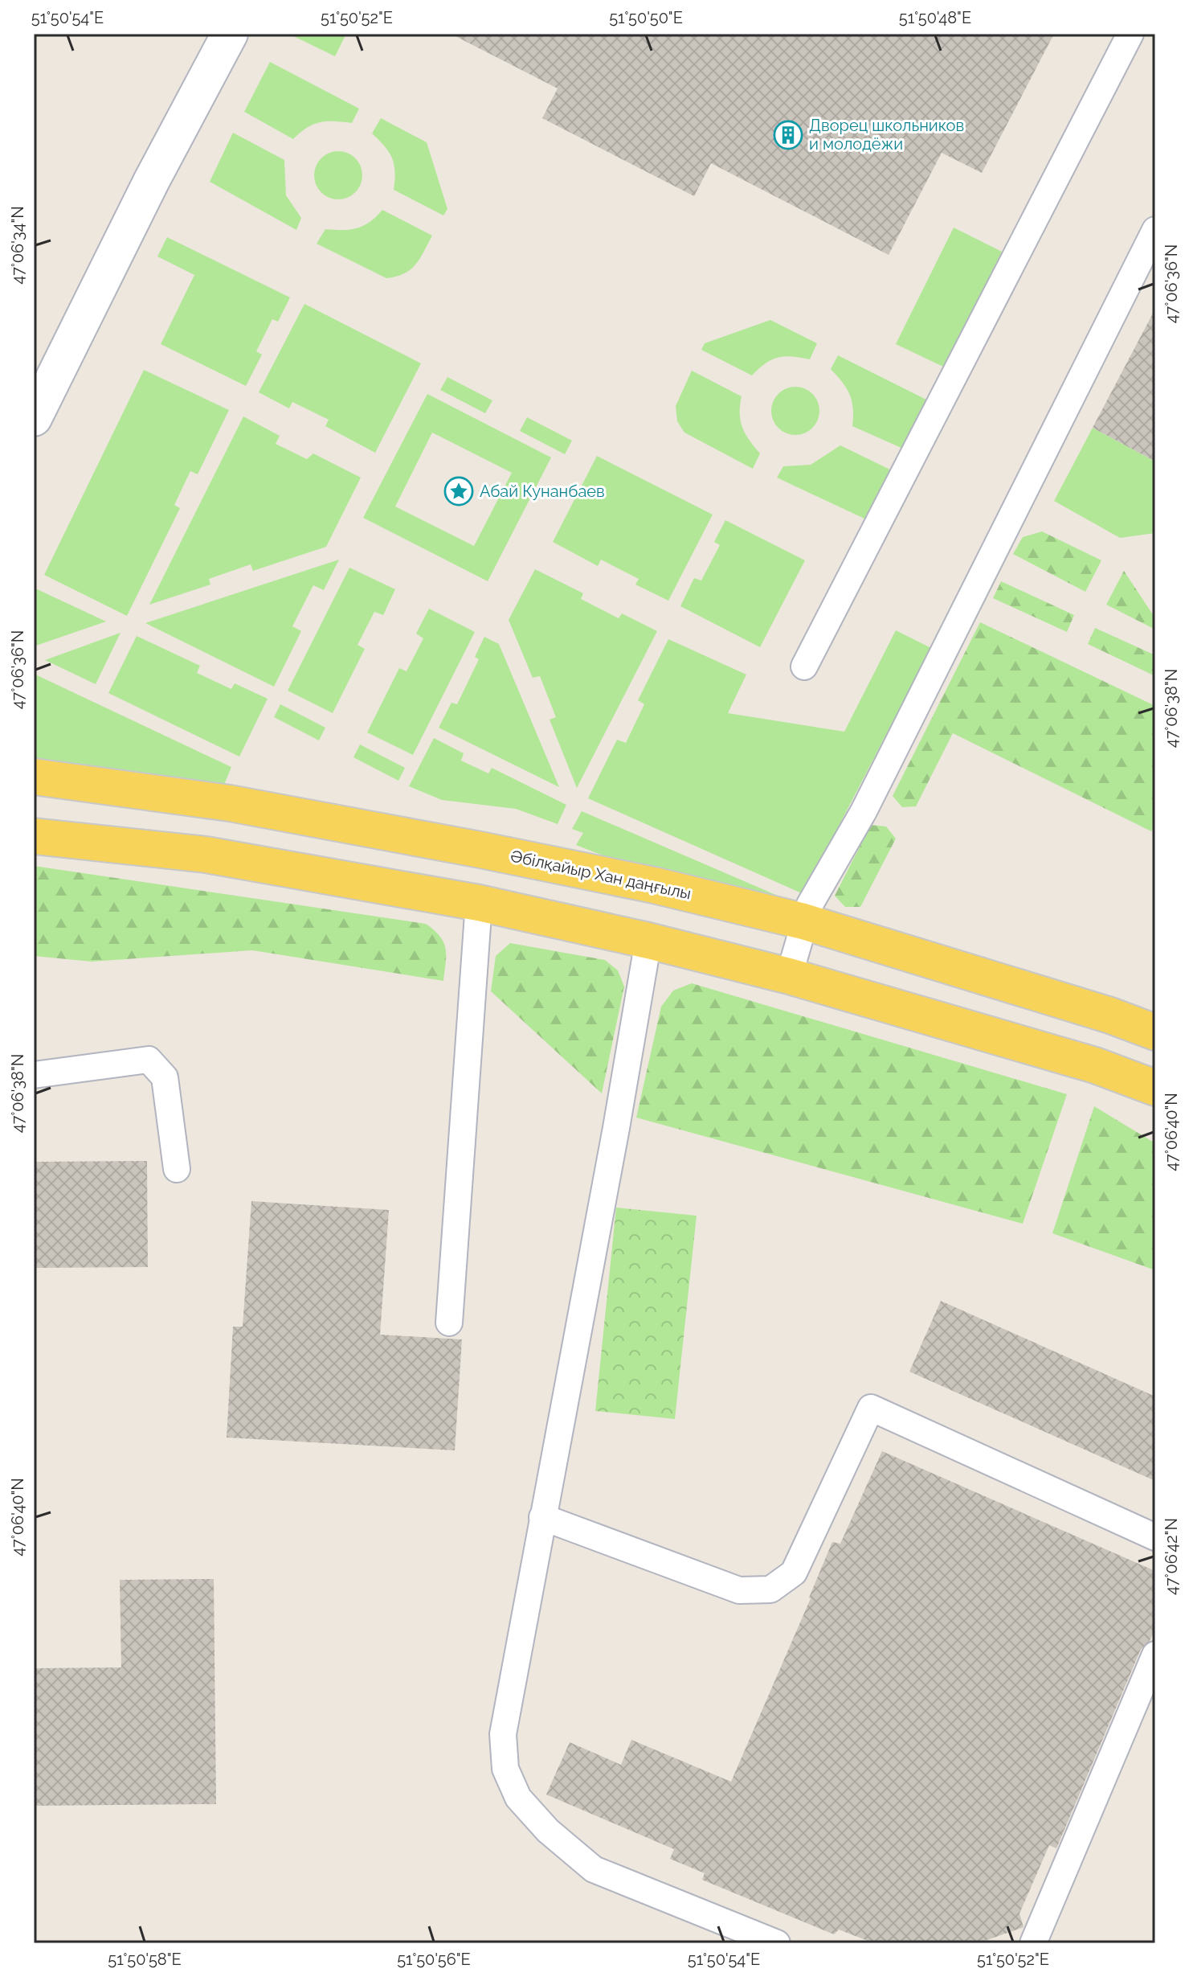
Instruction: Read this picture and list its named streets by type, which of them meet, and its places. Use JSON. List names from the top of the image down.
{
  "streets": {
    "main road": ["Әбілқайыр Хан даңғылы"]
  },
  "places": {
    "building": ["Дворец школьников и молодёжи"],
    "place": ["Абай Кунанбаев"]
  },
  "coordinates": [
    "51°50'54\"E",
    "51°50'52\"E",
    "51°50'50\"E",
    "51°50'48\"E",
    "47°06'34\"N",
    "47°06'36\"N",
    "47°06'38\"N",
    "47°06'40\"N",
    "47°06'42\"N",
    "51°50'58\"E",
    "51°50'56\"E"
  ]
}
